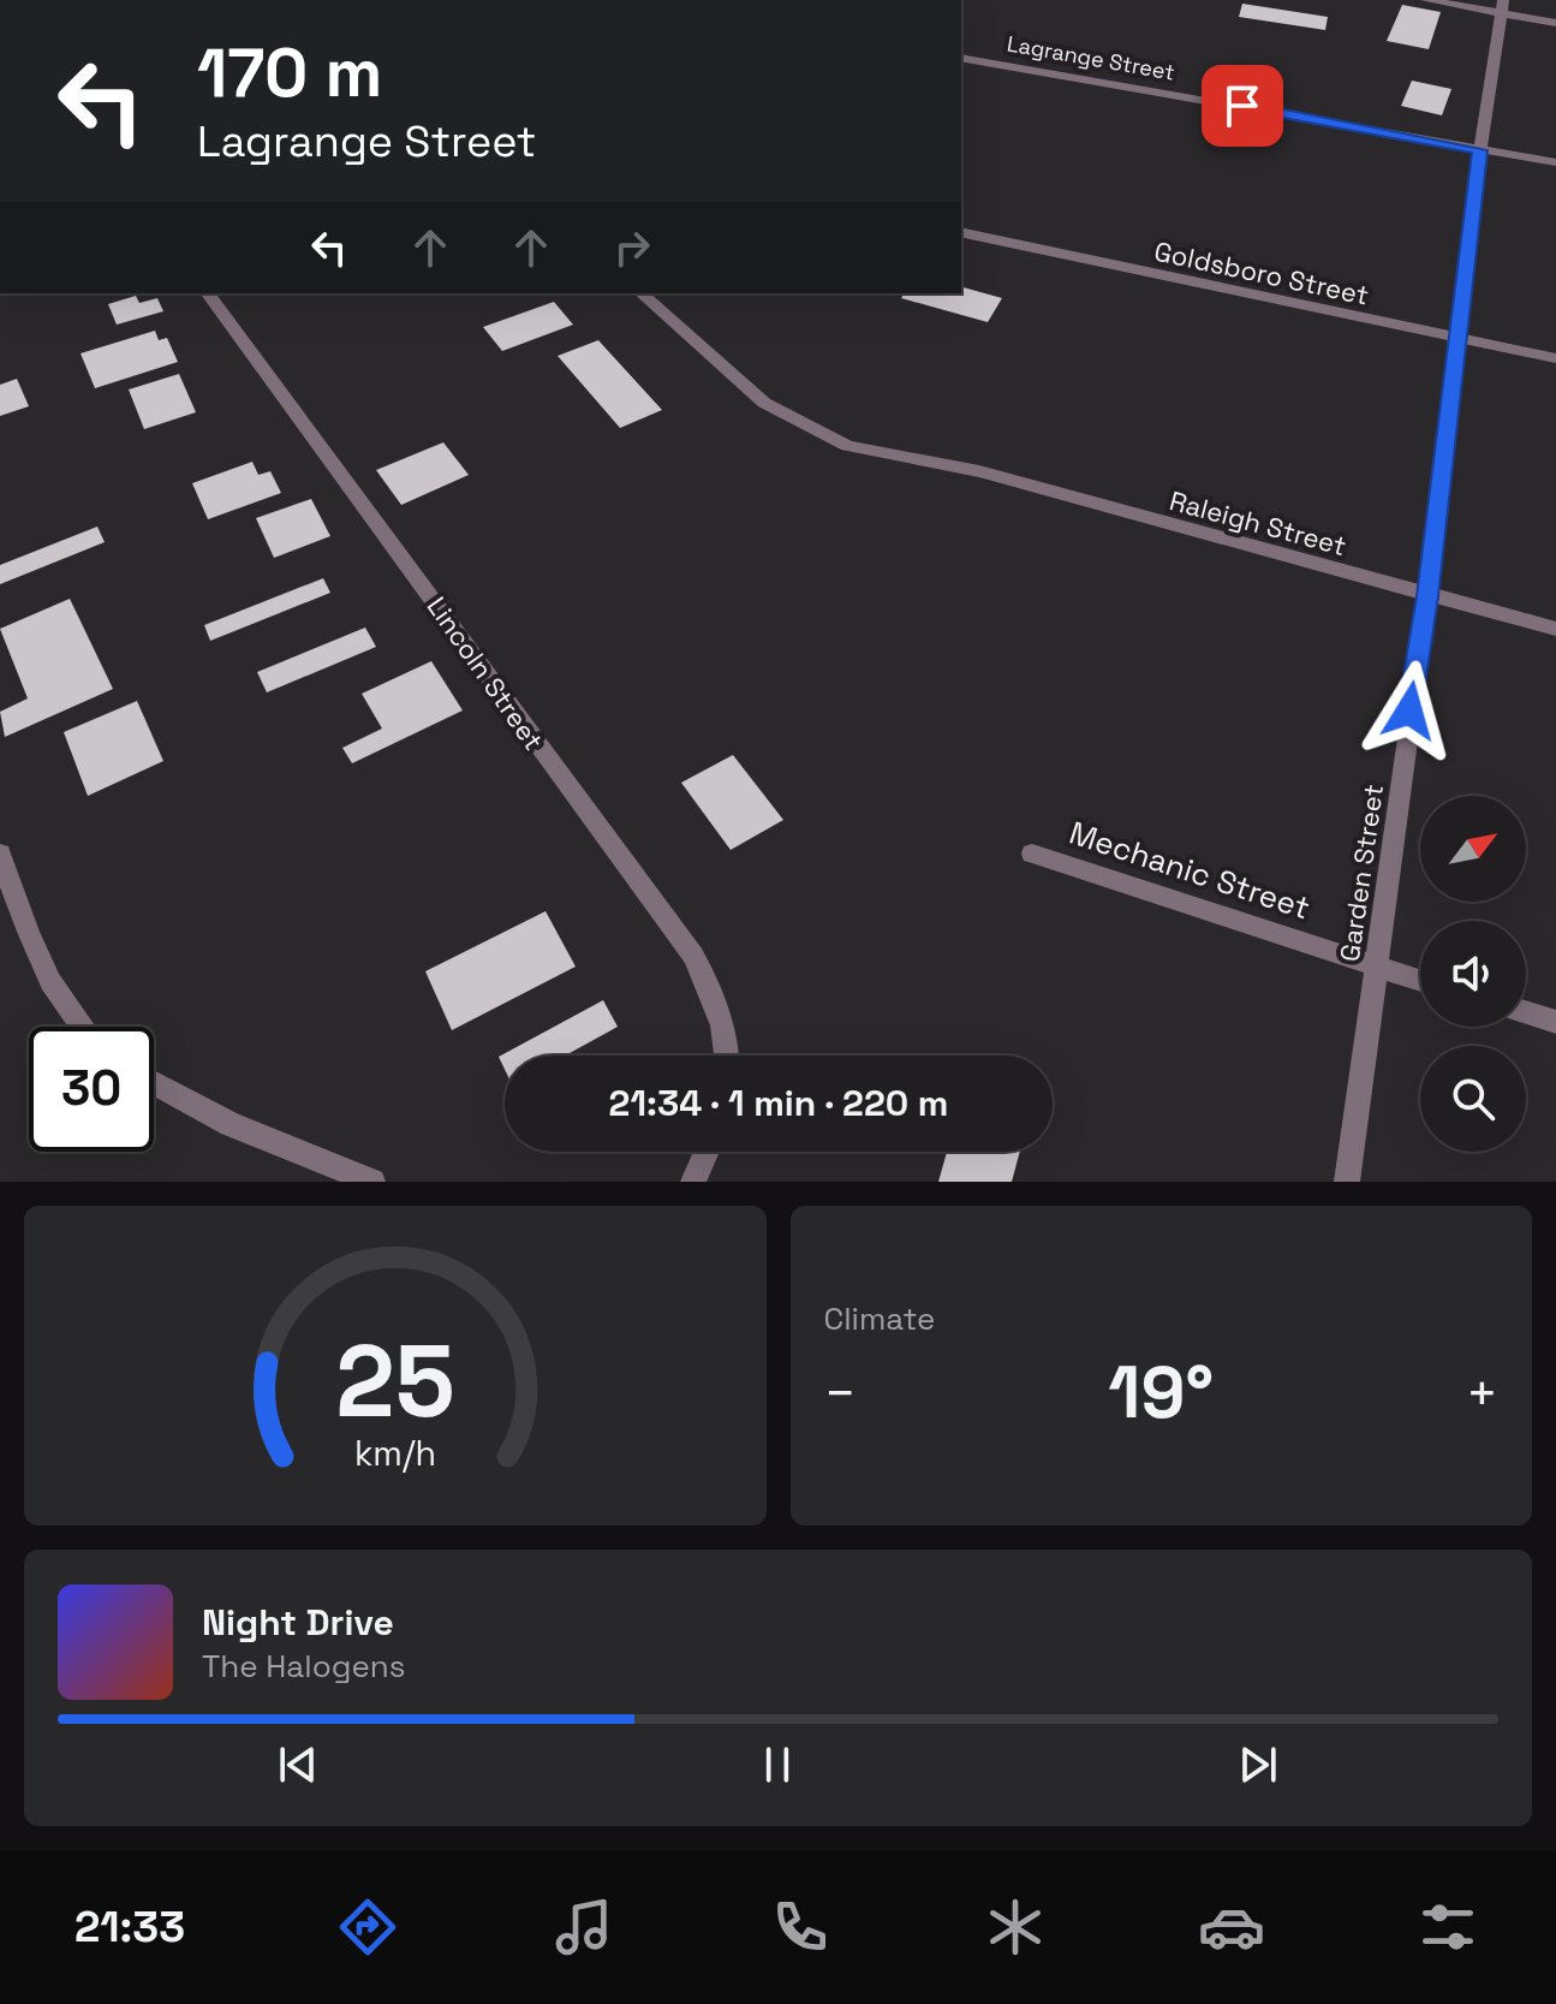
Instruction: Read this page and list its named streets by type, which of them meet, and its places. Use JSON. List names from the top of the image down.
{
  "streets": {
    "street": [
      "Lagrange Street",
      "Goldsboro Street",
      "Raleigh Street",
      "Lincoln Street",
      "Mechanic Street",
      "Garden Street"
    ]
  },
  "crossings": [
    ["Lagrange Street", "Garden Street"],
    ["Goldsboro Street", "Garden Street"],
    ["Raleigh Street", "Garden Street"],
    ["Mechanic Street", "Garden Street"]
  ],
  "north": "top right",
  "page": {
    "turn": ["170 m", "Lagrange Street"],
    "limit": "30",
    "trip": "21:34 · 1 min · 220 m",
    "tile": "Climate",
    "heat": ["−", "19°", "+"],
    "song": ["Night Drive", "The Halogens"],
    "tabs": "21:33",
    "gauge": ["25", "km/h"]
  }
}
